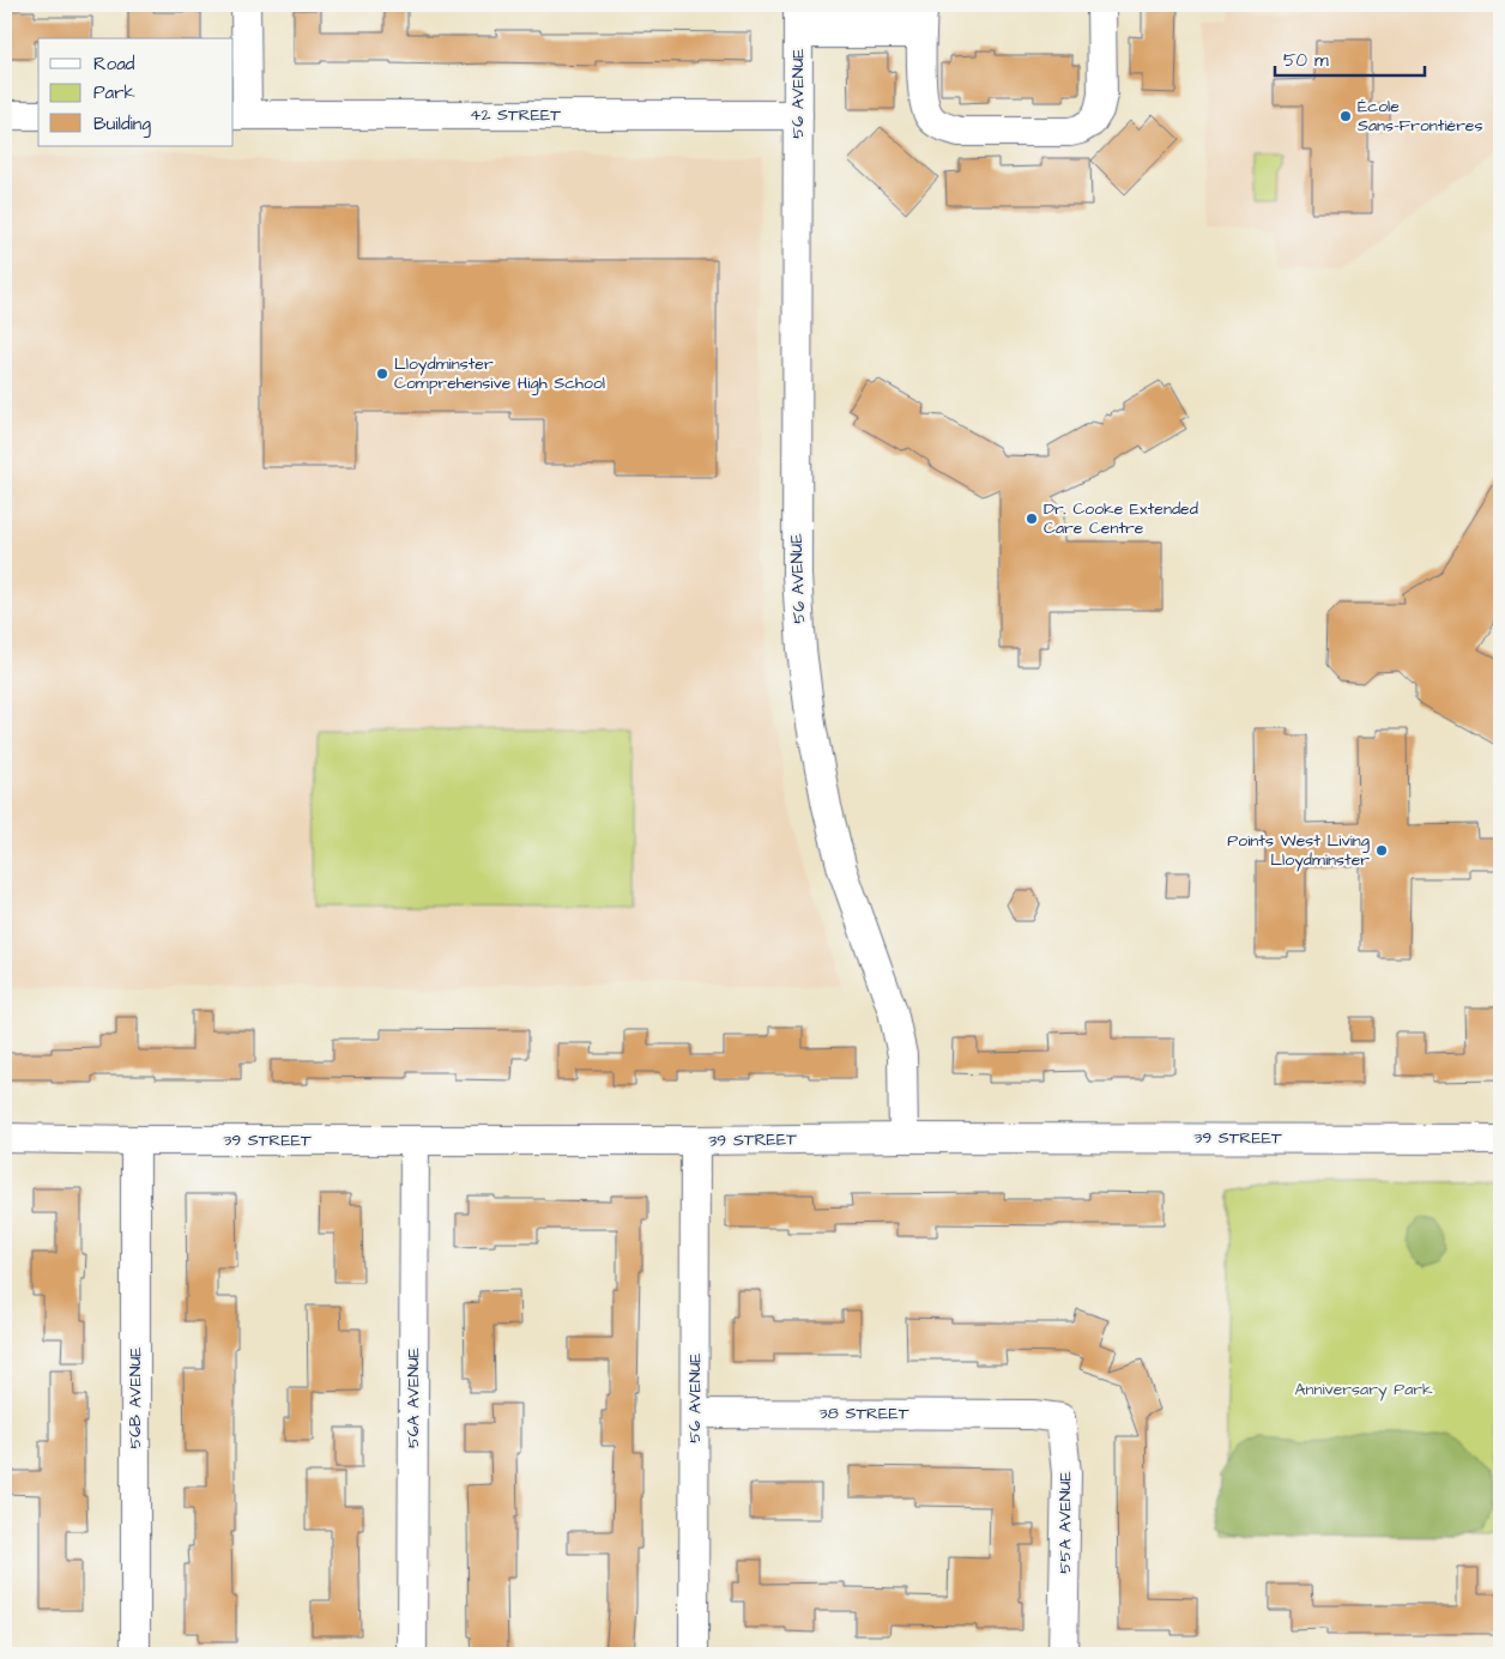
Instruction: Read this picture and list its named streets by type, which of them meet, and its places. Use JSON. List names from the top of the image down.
{
  "streets": {
    "street": [
      "56 AVENUE",
      "42 STREET",
      "39 STREET",
      "56B AVENUE",
      "56A AVENUE",
      "38 STREET",
      "55A AVENUE"
    ]
  },
  "crossings": [
    ["56 AVENUE", "42 STREET"],
    ["56 AVENUE", "39 STREET"],
    ["56 AVENUE", "38 STREET"],
    ["39 STREET", "56B AVENUE"],
    ["39 STREET", "56A AVENUE"],
    ["38 STREET", "55A AVENUE"]
  ],
  "parks": ["Anniversary Park"],
  "places": [
    "École Sans-Frontières",
    "Lloydminster Comprehensive High School",
    "Dr. Cooke Extended Care Centre",
    "Points West Living Lloydminster"
  ],
  "legend": ["Road", "Park", "Building"],
  "scale_bar": "50 m"
}
